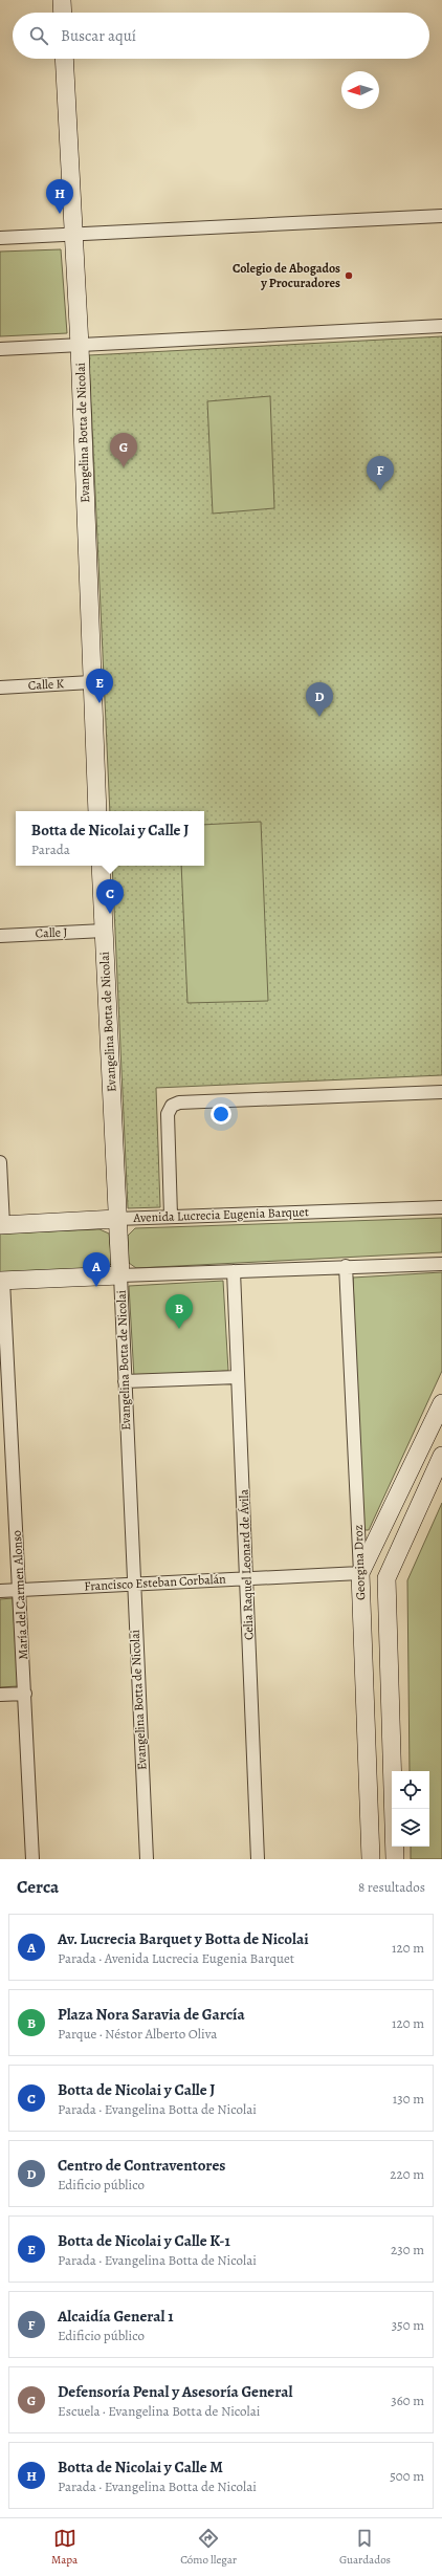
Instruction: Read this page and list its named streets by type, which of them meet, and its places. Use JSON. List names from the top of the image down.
{
  "streets": {
    "street": [
      "Evangelina Botta de Nicolai",
      "Calle K",
      "Calle J",
      "Avenida Lucrecia Eugenia Barquet",
      "Georgina Droz",
      "Celia Raquel Leonard de Ávila",
      "Francisco Esteban Corbalán",
      "María del Carmen Alonso"
    ]
  },
  "crossings": [
    ["Evangelina Botta de Nicolai", "Calle K"],
    ["Evangelina Botta de Nicolai", "Calle J"],
    ["Evangelina Botta de Nicolai", "Avenida Lucrecia Eugenia Barquet"],
    ["Evangelina Botta de Nicolai", "Francisco Esteban Corbalán"],
    ["Georgina Droz", "Francisco Esteban Corbalán"],
    ["Celia Raquel Leonard de Ávila", "Francisco Esteban Corbalán"],
    ["Francisco Esteban Corbalán", "María del Carmen Alonso"]
  ],
  "places": ["Colegio de Abogados y Procuradores"],
  "north": "left",
  "page": {
    "search": "Buscar aquí",
    "pins": [
      "H",
      "G",
      "F",
      "E",
      "D",
      "C",
      "A",
      "B"
    ],
    "popup": ["Botta de Nicolai y Calle J", "Parada"],
    "heading": ["Cerca", "8 resultados"],
    "list": [
      {
        "mark": "A",
        "name": "Av. Lucrecia Barquet y Botta de Nicolai",
        "note": "Parada · Avenida Lucrecia Eugenia Barquet",
        "value": "120 m"
      },
      {
        "mark": "B",
        "name": "Plaza Nora Saravia de García",
        "note": "Parque · Néstor Alberto Oliva",
        "value": "120 m"
      },
      {
        "mark": "C",
        "name": "Botta de Nicolai y Calle J",
        "note": "Parada · Evangelina Botta de Nicolai",
        "value": "130 m"
      },
      {
        "mark": "D",
        "name": "Centro de Contraventores",
        "note": "Edificio público",
        "value": "220 m"
      },
      {
        "mark": "E",
        "name": "Botta de Nicolai y Calle K-1",
        "note": "Parada · Evangelina Botta de Nicolai",
        "value": "230 m"
      },
      {
        "mark": "F",
        "name": "Alcaidía General 1",
        "note": "Edificio público",
        "value": "350 m"
      },
      {
        "mark": "G",
        "name": "Defensoría Penal y Asesoría General",
        "note": "Escuela · Evangelina Botta de Nicolai",
        "value": "360 m"
      },
      {
        "mark": "H",
        "name": "Botta de Nicolai y Calle M",
        "note": "Parada · Evangelina Botta de Nicolai",
        "value": "500 m"
      }
    ],
    "nav": ["Mapa", "Cómo llegar", "Guardados"]
  }
}
